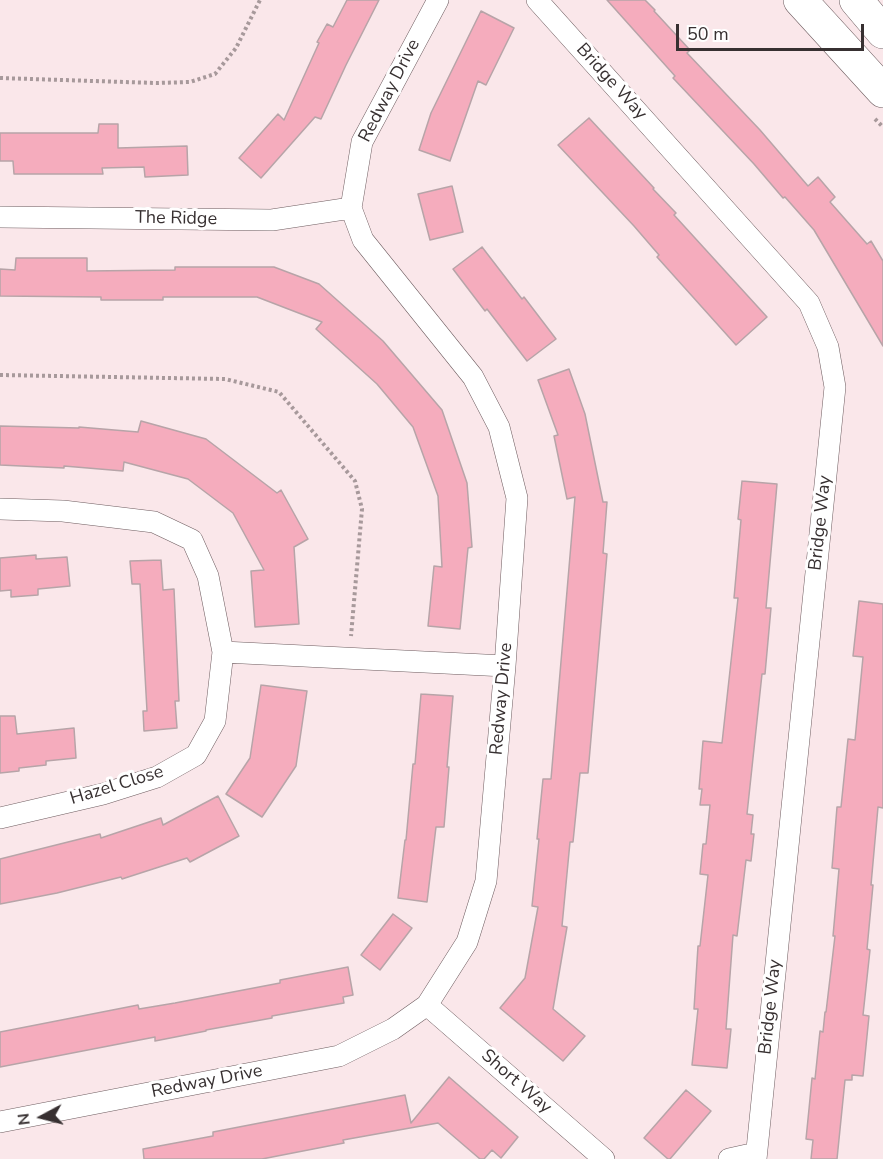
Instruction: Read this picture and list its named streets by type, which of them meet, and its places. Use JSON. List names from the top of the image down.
{
  "streets": {
    "street": [
      "Bridge Way",
      "Redway Drive",
      "The Ridge",
      "Hazel Close",
      "Short Way"
    ]
  },
  "crossings": [
    ["Redway Drive", "The Ridge"],
    ["Redway Drive", "Short Way"]
  ],
  "scale_bar": "50 m",
  "north": "left"
}
